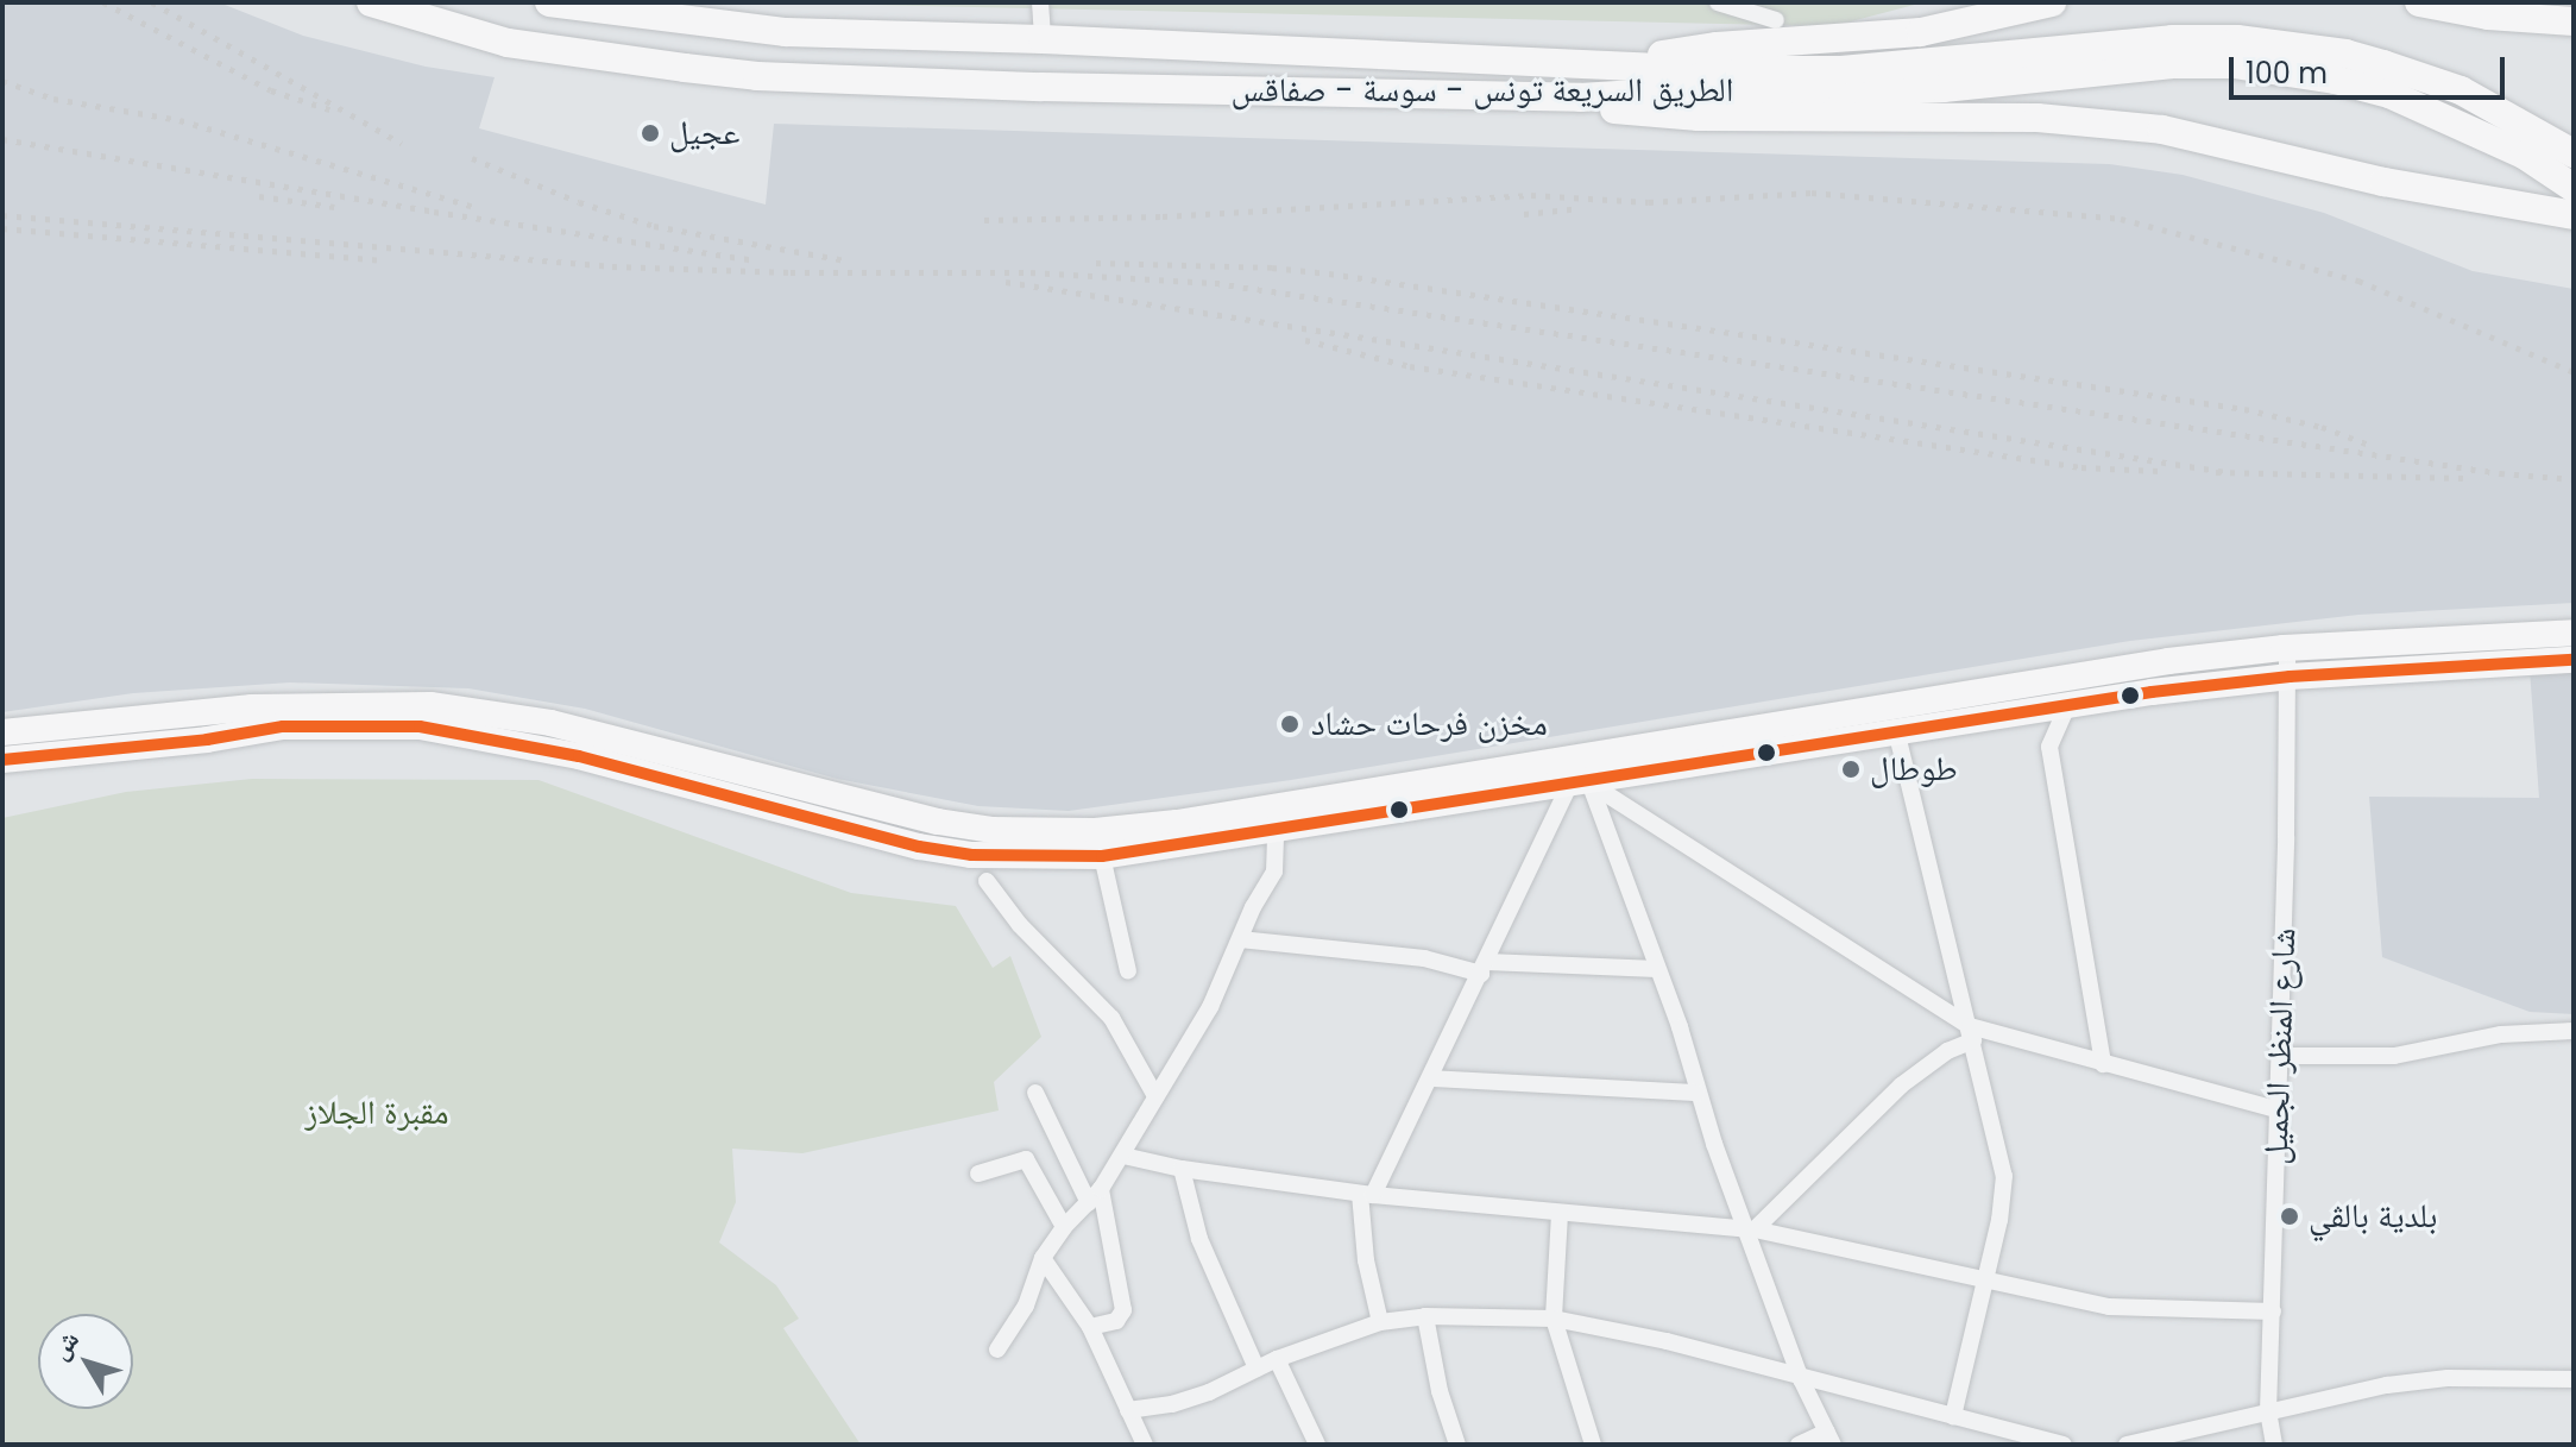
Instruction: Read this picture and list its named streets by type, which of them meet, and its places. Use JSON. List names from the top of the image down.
{
  "streets": {
    "highway": ["الطريق السريعة تونس - سوسة - صفاقس"],
    "street": ["شارع المنظر الجميل"]
  },
  "parks": ["مقبرة الجلاز"],
  "places": [
    "عجيل",
    "مخزن فرحات حشاد",
    "طوطال",
    "بلدية بالڤي"
  ],
  "scale_bar": "100 m",
  "north": "top left"
}
